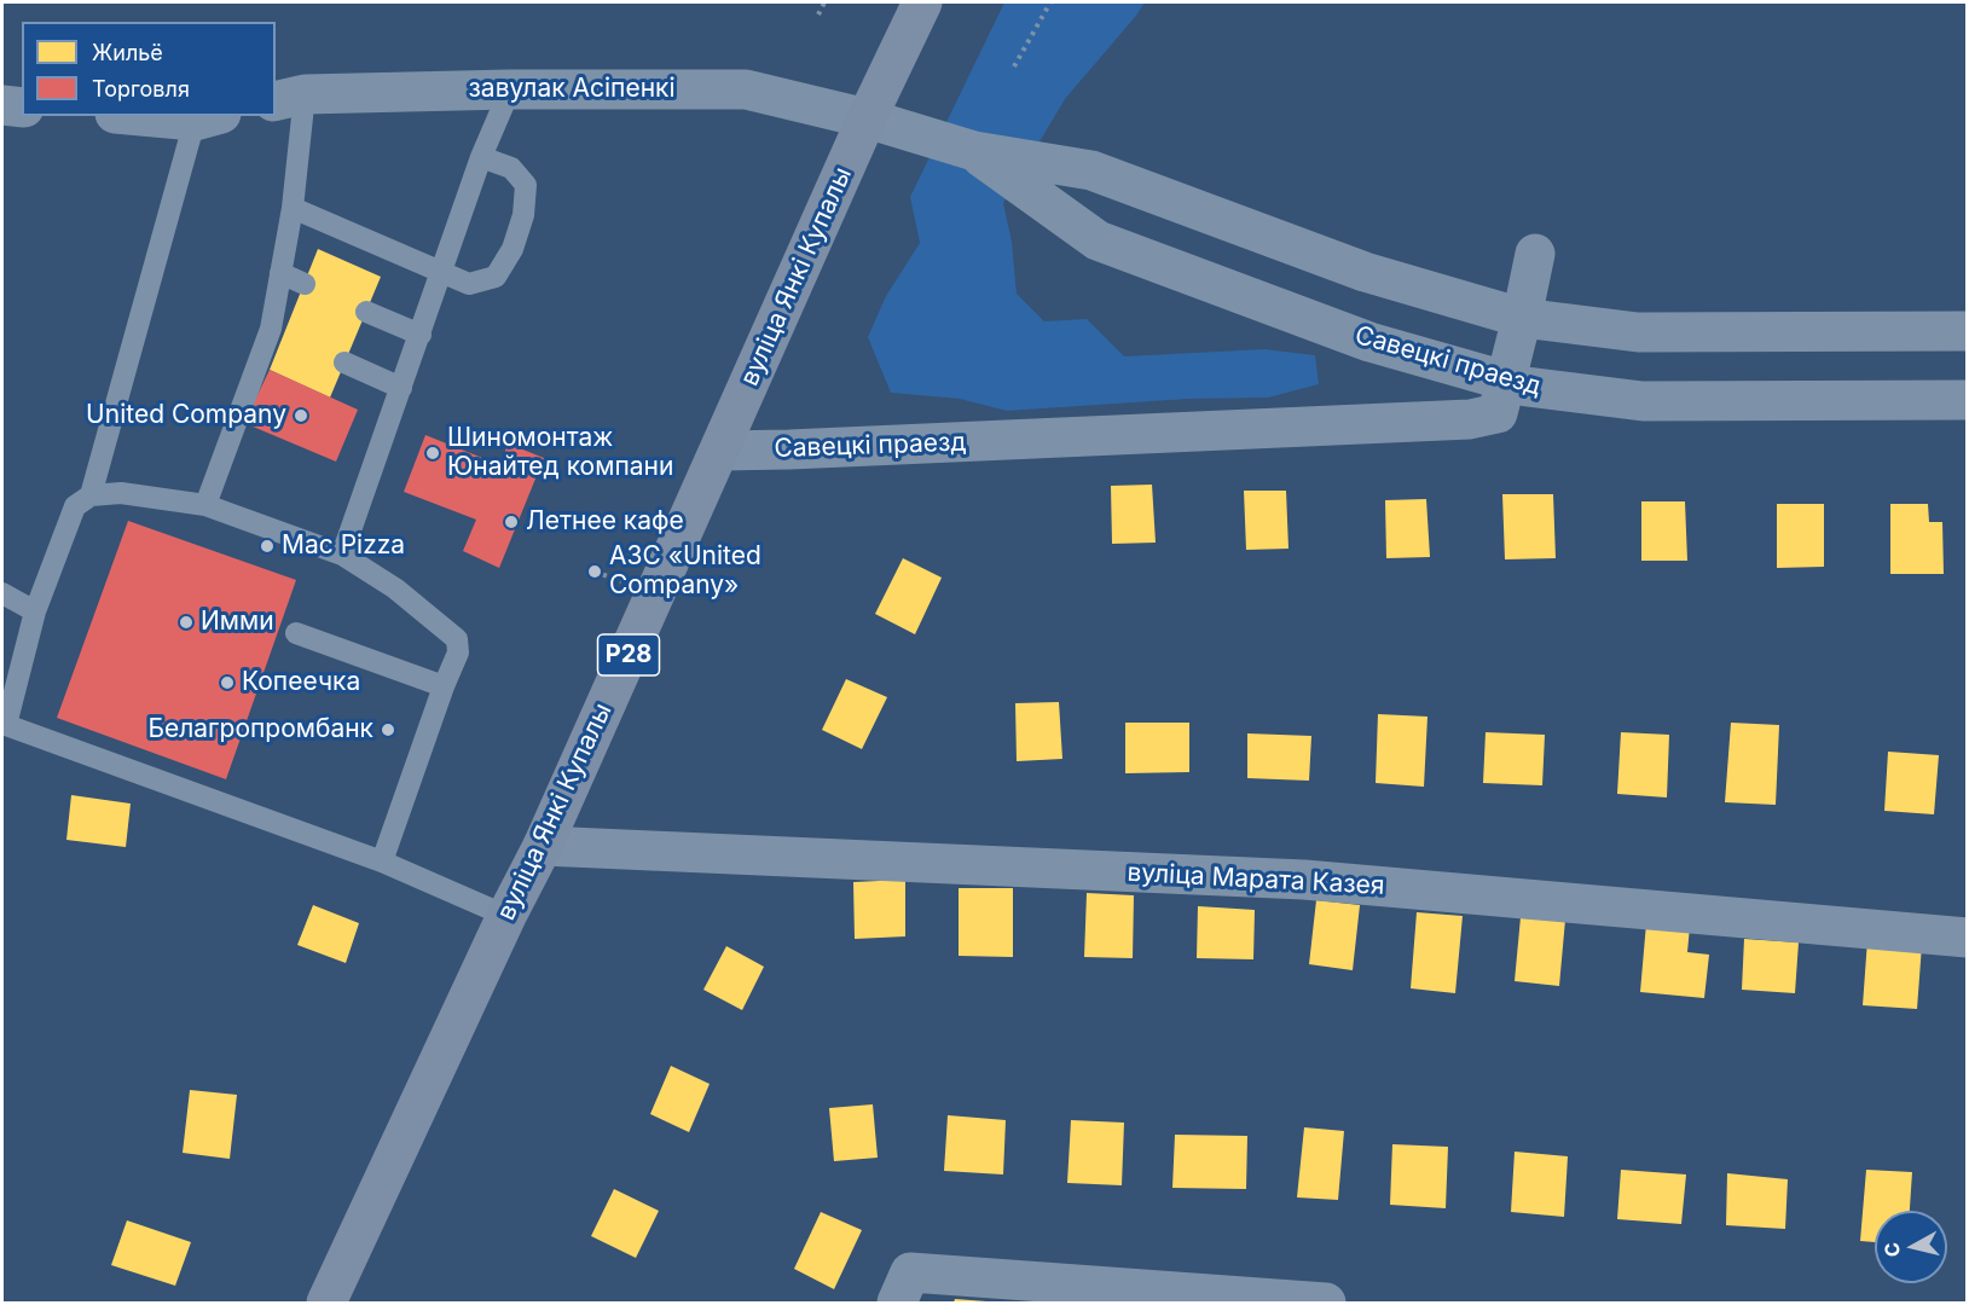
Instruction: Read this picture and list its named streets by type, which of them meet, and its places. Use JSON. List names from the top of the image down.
{
  "streets": {
    "main road": ["вуліца Янкі Купалы", "Р28"],
    "street": ["завулак Асіпенкі", "Савецкі праезд", "вуліца Марата Казея"]
  },
  "crossings": [
    ["завулак Асіпенкі", "вуліца Янкі Купалы"],
    ["завулак Асіпенкі", "Савецкі праезд"],
    ["вуліца Янкі Купалы", "Савецкі праезд"],
    ["вуліца Янкі Купалы", "вуліца Марата Казея"]
  ],
  "places": [
    "United Company",
    "Шиномонтаж Юнайтед компани",
    "Летнее кафе",
    "Mac Pizza",
    "АЗС «United Company»",
    "Имми",
    "Копеечка",
    "Белагропромбанк"
  ],
  "legend": ["Жильё", "Торговля"],
  "north": "left"
}
